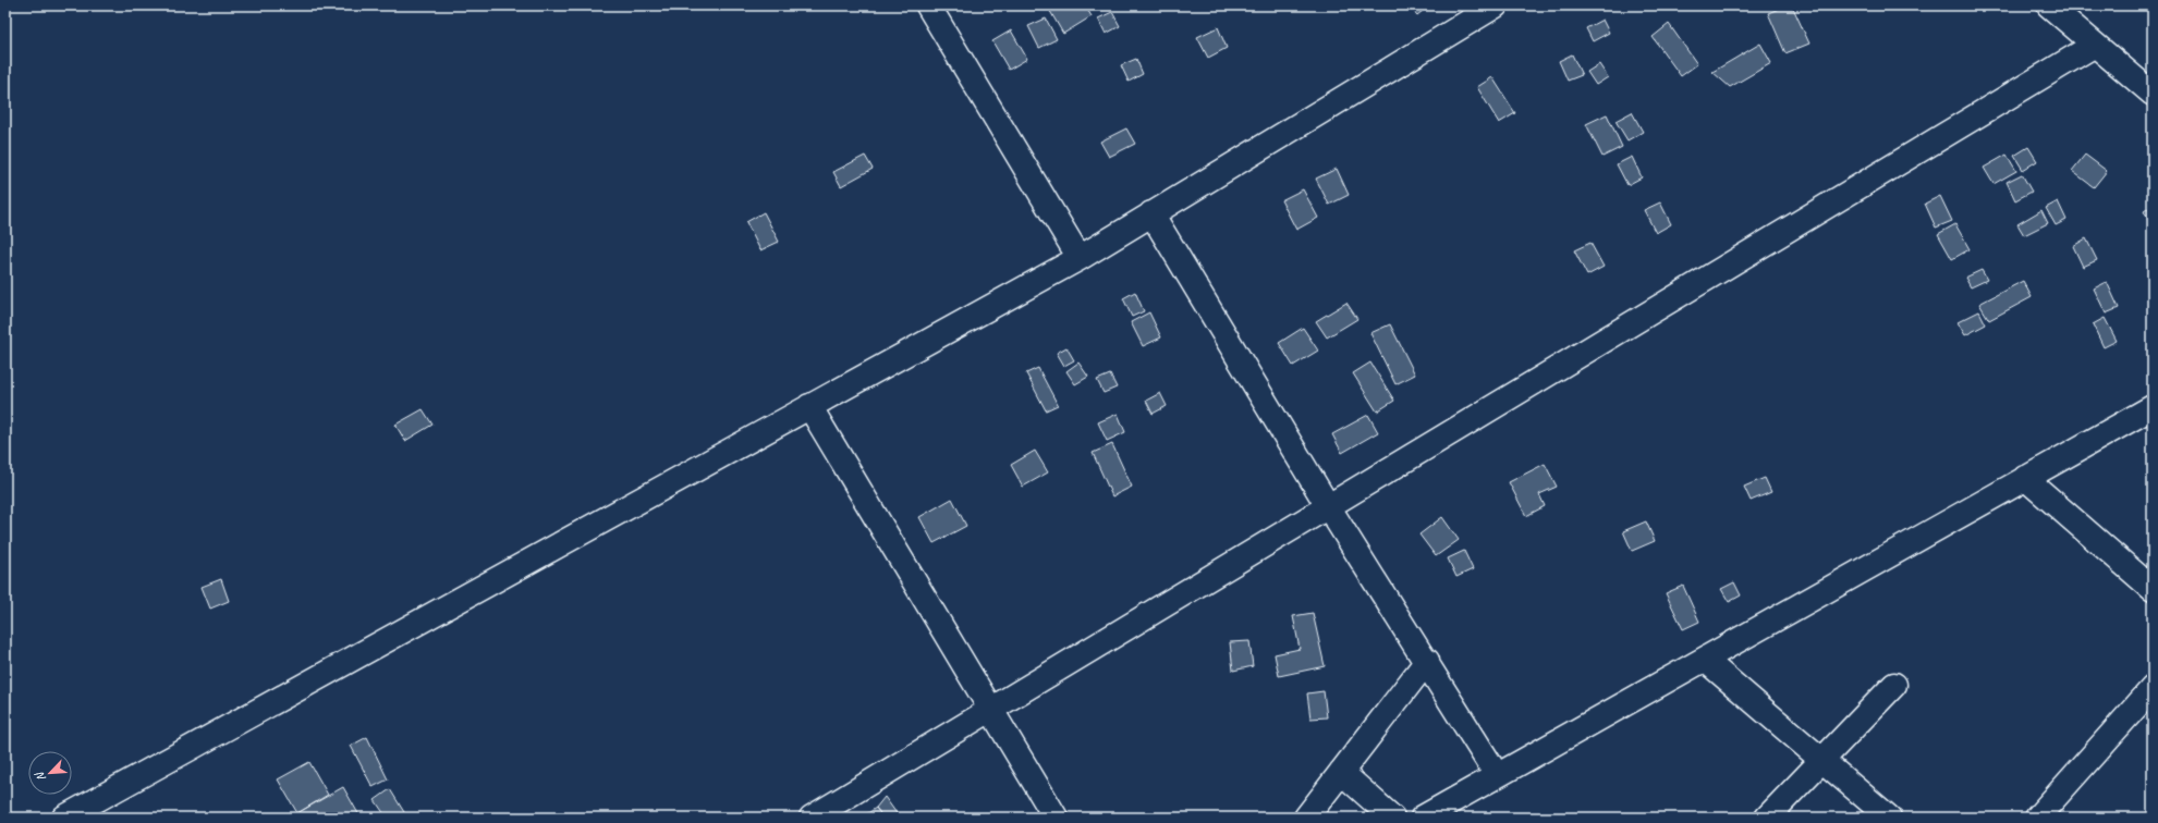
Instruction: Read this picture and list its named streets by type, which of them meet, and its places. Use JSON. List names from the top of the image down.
{
  "north": "bottom left"
}
